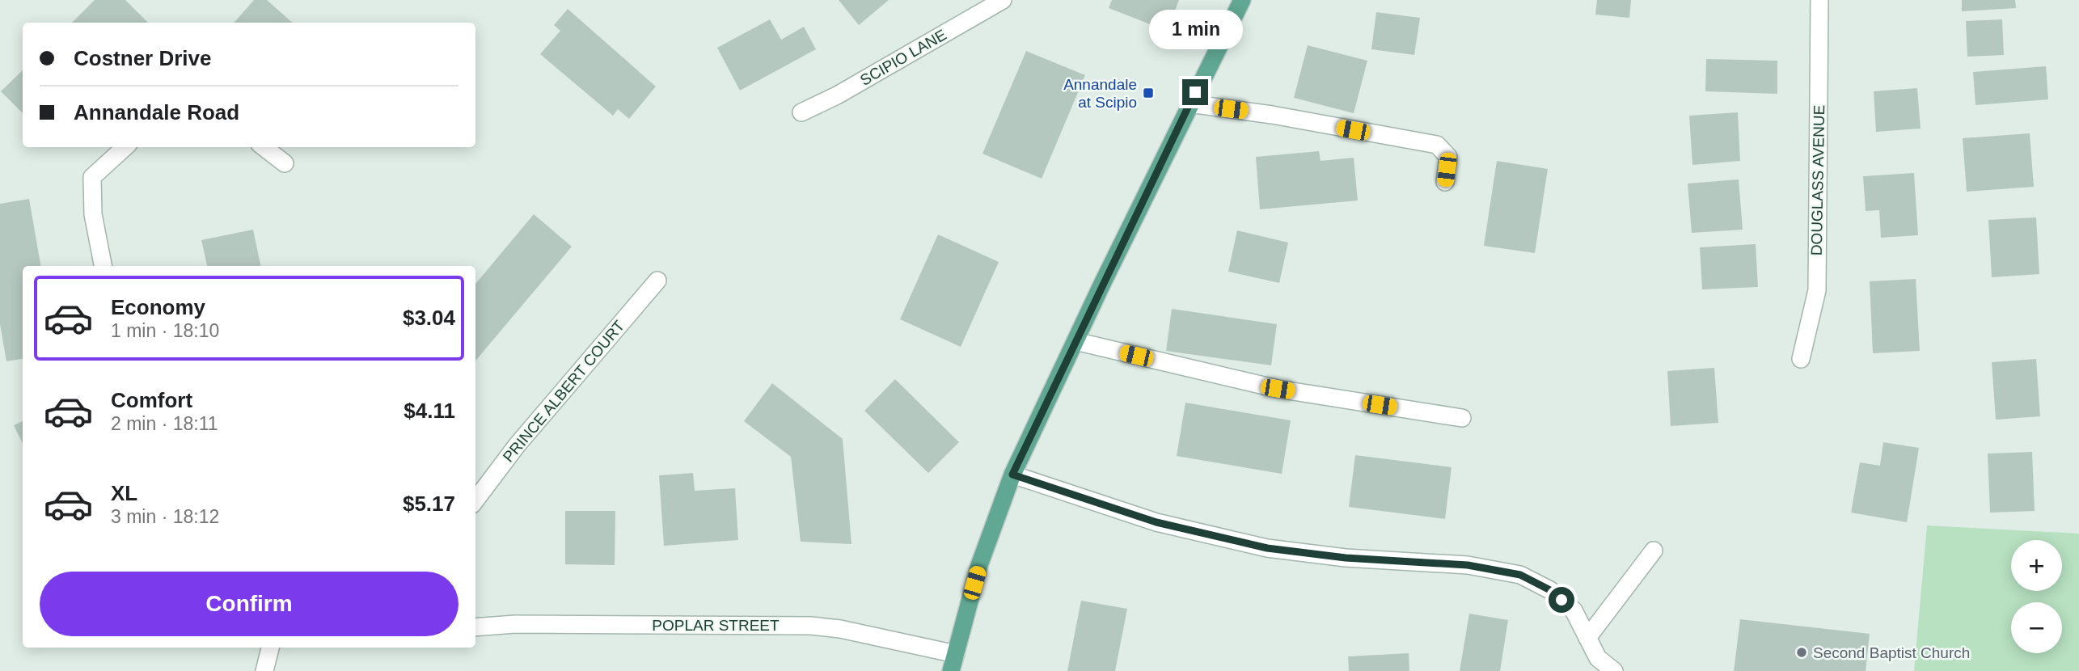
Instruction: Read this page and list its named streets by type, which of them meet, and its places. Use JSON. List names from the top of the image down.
{
  "streets": {
    "street": [
      "SCIPIO LANE",
      "DOUGLASS AVENUE",
      "PRINCE ALBERT COURT",
      "POPLAR STREET"
    ]
  },
  "places": {
    "transit": ["Annandale at Scipio"],
    "other": ["Second Baptist Church"]
  },
  "page": {
    "bubble": "1 min",
    "banner": ["Costner Drive", "Annandale Road"],
    "list": [
      {
        "name": "Economy",
        "note": "1 min · 18:10",
        "value": "$3.04"
      },
      {
        "name": "Comfort",
        "note": "2 min · 18:11",
        "value": "$4.11"
      },
      {
        "name": "XL",
        "note": "3 min · 18:12",
        "value": "$5.17"
      }
    ],
    "map_buttons": ["+", "−"],
    "buttons": "Confirm"
  }
}
